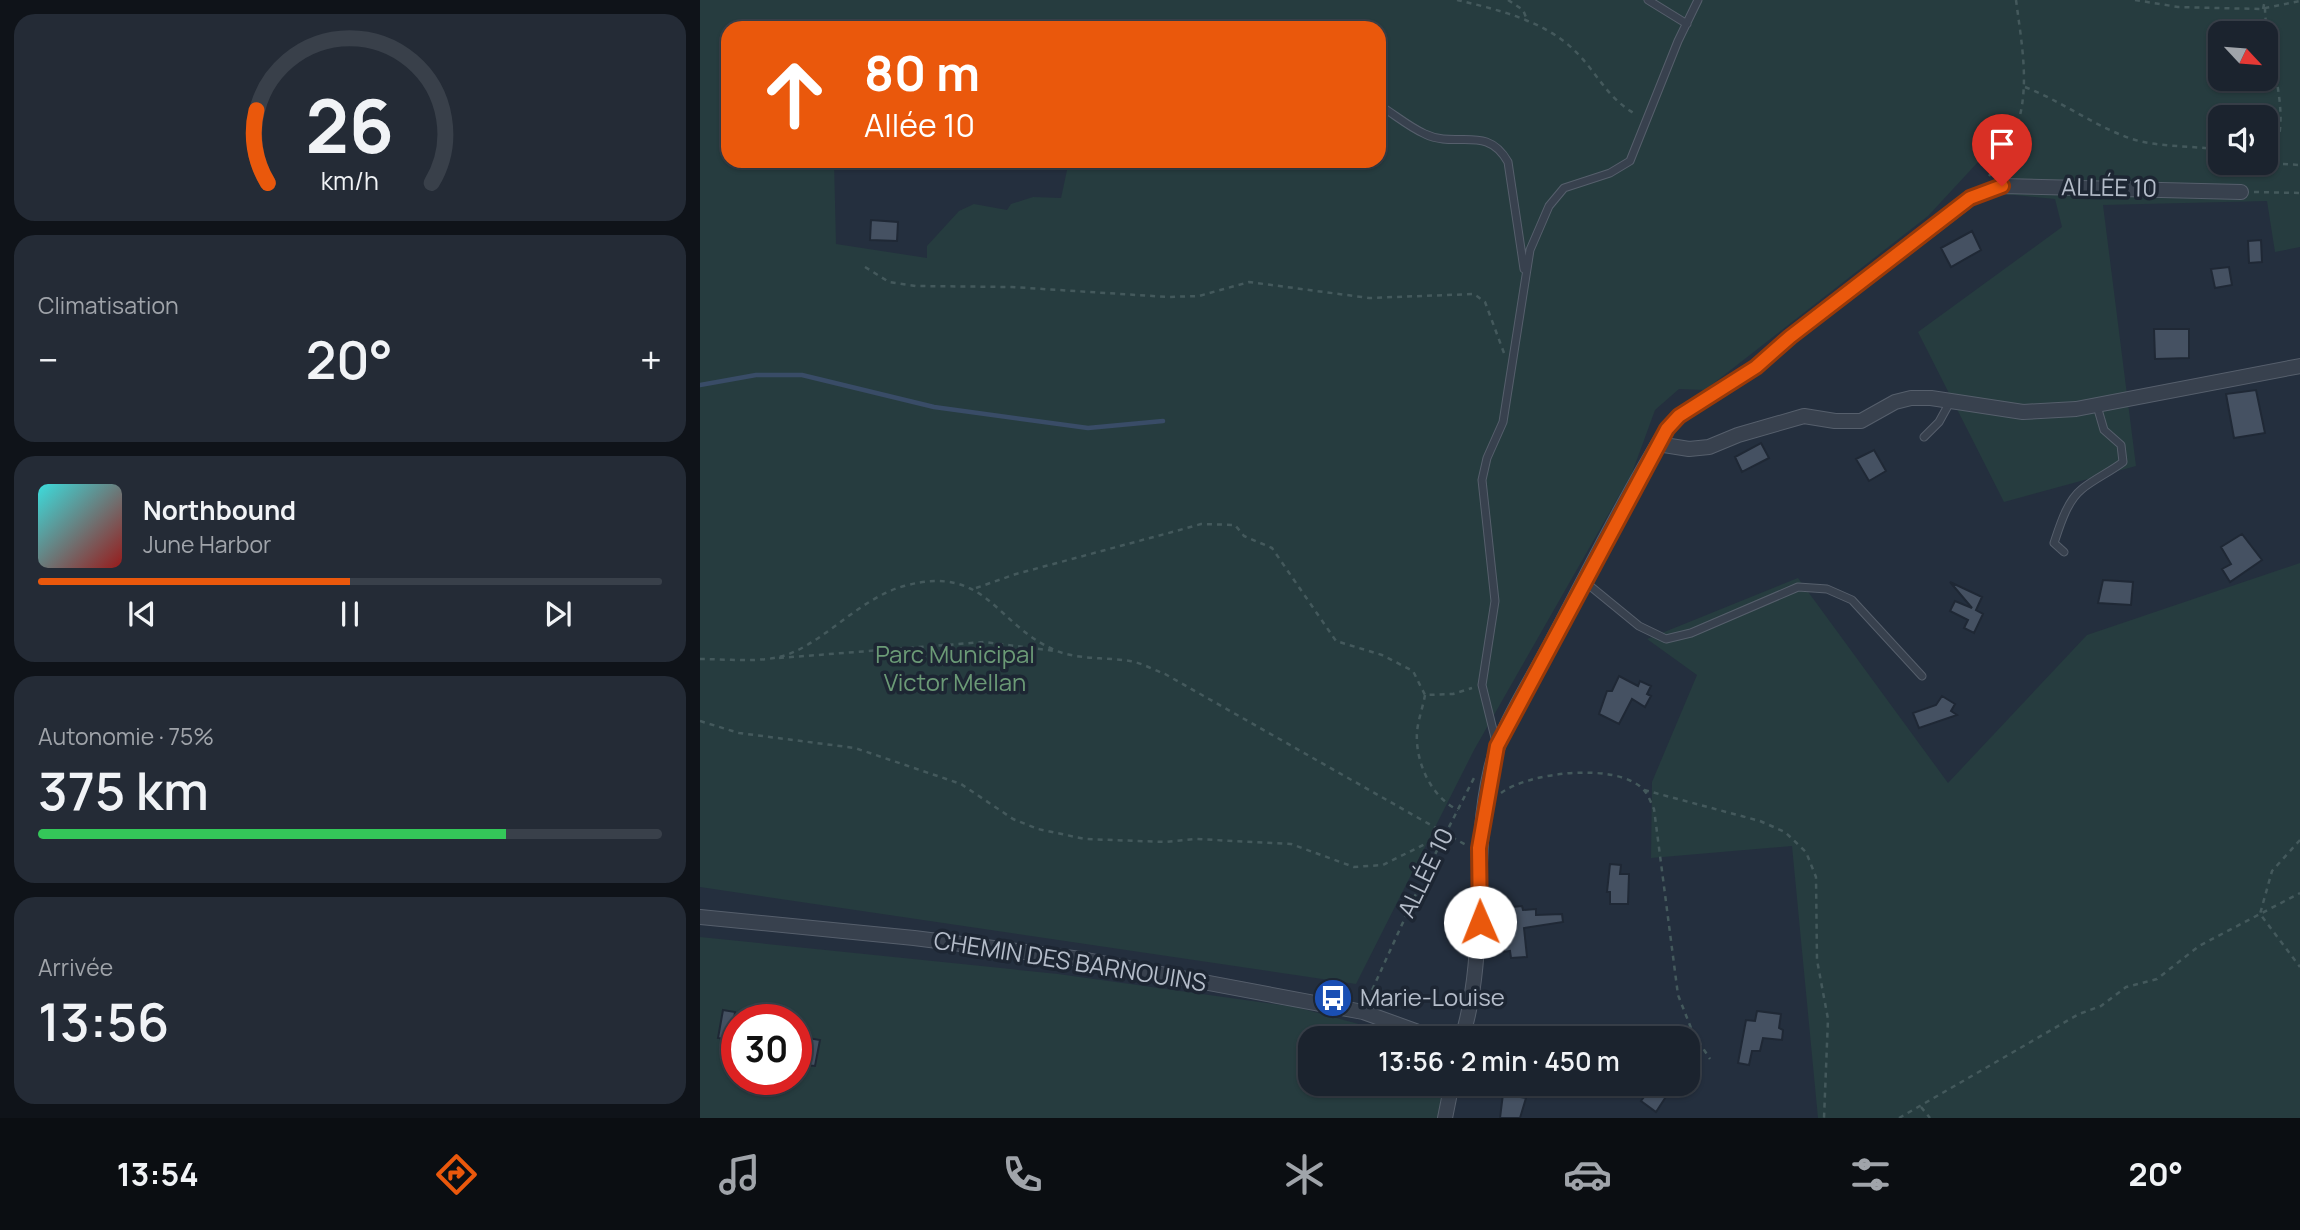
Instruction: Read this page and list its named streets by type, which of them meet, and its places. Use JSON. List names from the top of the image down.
{
  "streets": {
    "street": ["ALLÉE 10", "CHEMIN DES BARNOUINS"]
  },
  "crossings": [
    ["ALLÉE 10", "CHEMIN DES BARNOUINS"]
  ],
  "parks": ["Parc Municipal Victor Mellan"],
  "places": {
    "bus stop": ["Marie-Louise"]
  },
  "north": "bottom right",
  "page": {
    "turn": ["80 m", "Allée 10"],
    "tile": [
      "Climatisation",
      ["Autonomie · 75%", "375 km"],
      ["Arrivée", "13:56"]
    ],
    "heat": ["−", "20°", "+"],
    "song": ["Northbound", "June Harbor"],
    "limit": "30",
    "trip": "13:56 · 2 min · 450 m",
    "tabs": ["13:54", "20°"],
    "gauge": ["26", "km/h"]
  }
}
